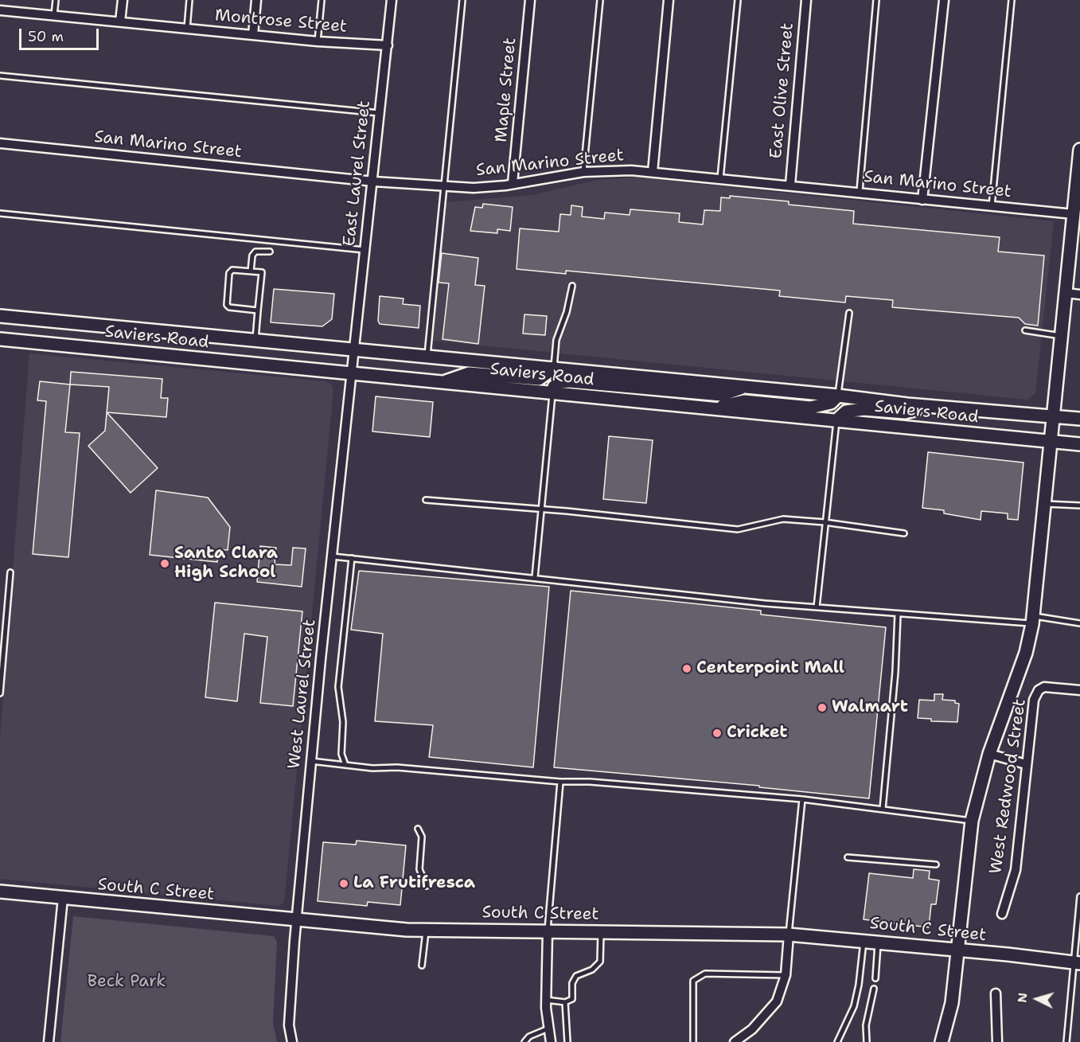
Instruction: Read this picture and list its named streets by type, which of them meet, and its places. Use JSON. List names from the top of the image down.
{
  "streets": {
    "main road": ["Saviers Road", "South C Street"],
    "street": [
      "Montrose Street",
      "Maple Street",
      "East Olive Street",
      "San Marino Street",
      "East Laurel Street",
      "West Laurel Street",
      "West Redwood Street"
    ]
  },
  "crossings": [
    ["Montrose Street", "East Laurel Street"],
    ["Maple Street", "San Marino Street"],
    ["East Olive Street", "San Marino Street"],
    ["San Marino Street", "East Laurel Street"],
    ["East Laurel Street", "Saviers Road"],
    ["East Laurel Street", "West Laurel Street"],
    ["Saviers Road", "West Laurel Street"],
    ["West Laurel Street", "South C Street"]
  ],
  "parks": ["Beck Park"],
  "places": [
    "Santa Clara High School",
    "Centerpoint Mall",
    "Walmart",
    "Cricket",
    "La Frutifresca"
  ],
  "scale_bar": "50 m",
  "north": "left"
}
